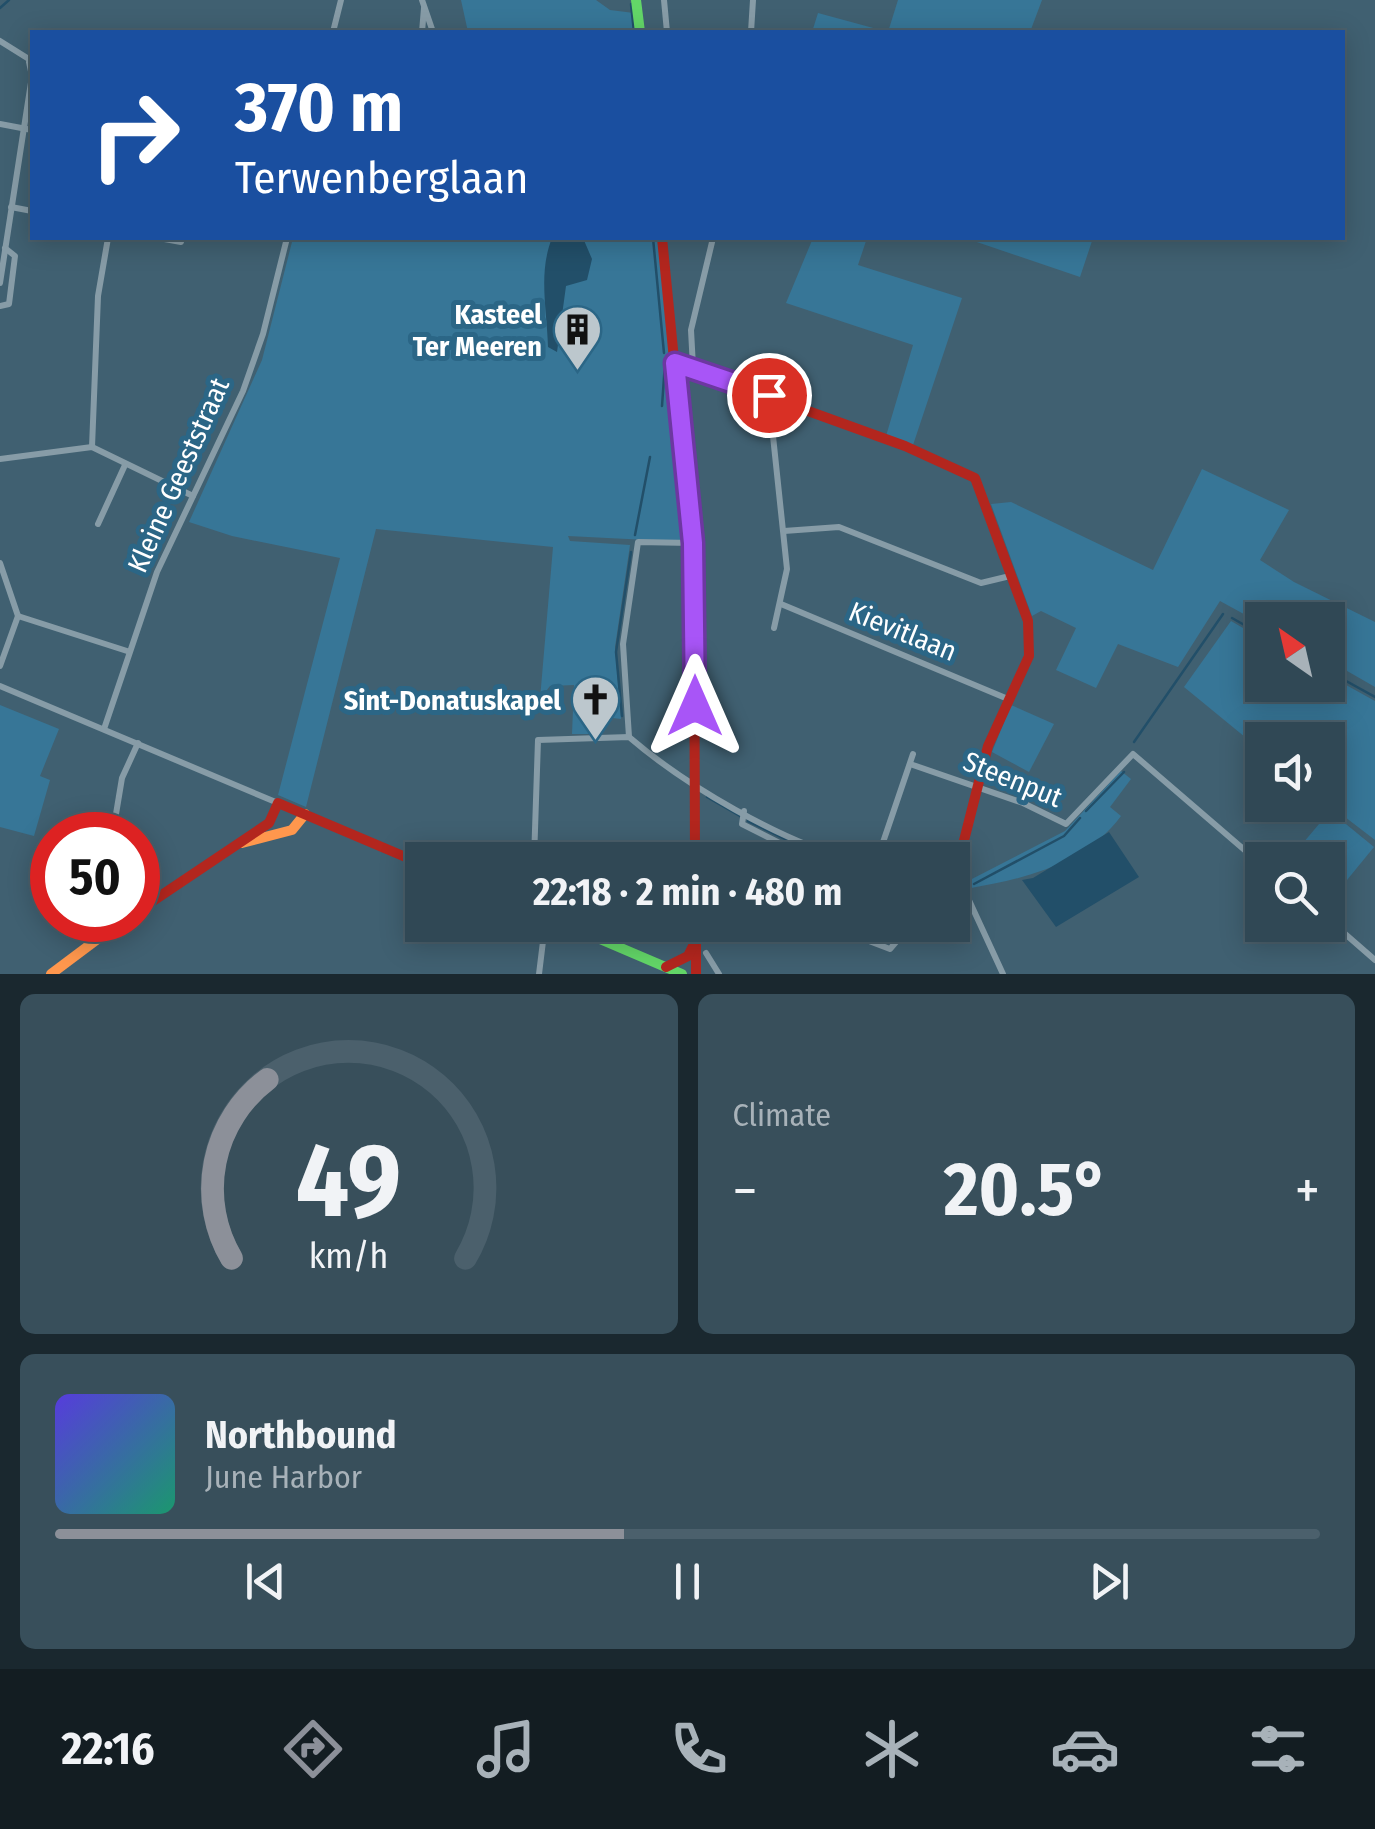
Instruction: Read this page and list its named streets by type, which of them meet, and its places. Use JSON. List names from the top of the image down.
{
  "streets": {
    "street": ["Kleine Geeststraat", "Kievitlaan", "Steenput"]
  },
  "places": {
    "building": ["Kasteel Ter Meeren"],
    "church": ["Sint-Donatuskapel"]
  },
  "north": "top left",
  "page": {
    "turn": ["370 m", "Terwenberglaan"],
    "limit": "50",
    "trip": "22:18 · 2 min · 480 m",
    "tile": "Climate",
    "heat": ["−", "20.5°", "+"],
    "song": ["Northbound", "June Harbor"],
    "tabs": "22:16",
    "gauge": ["49", "km/h"]
  }
}
